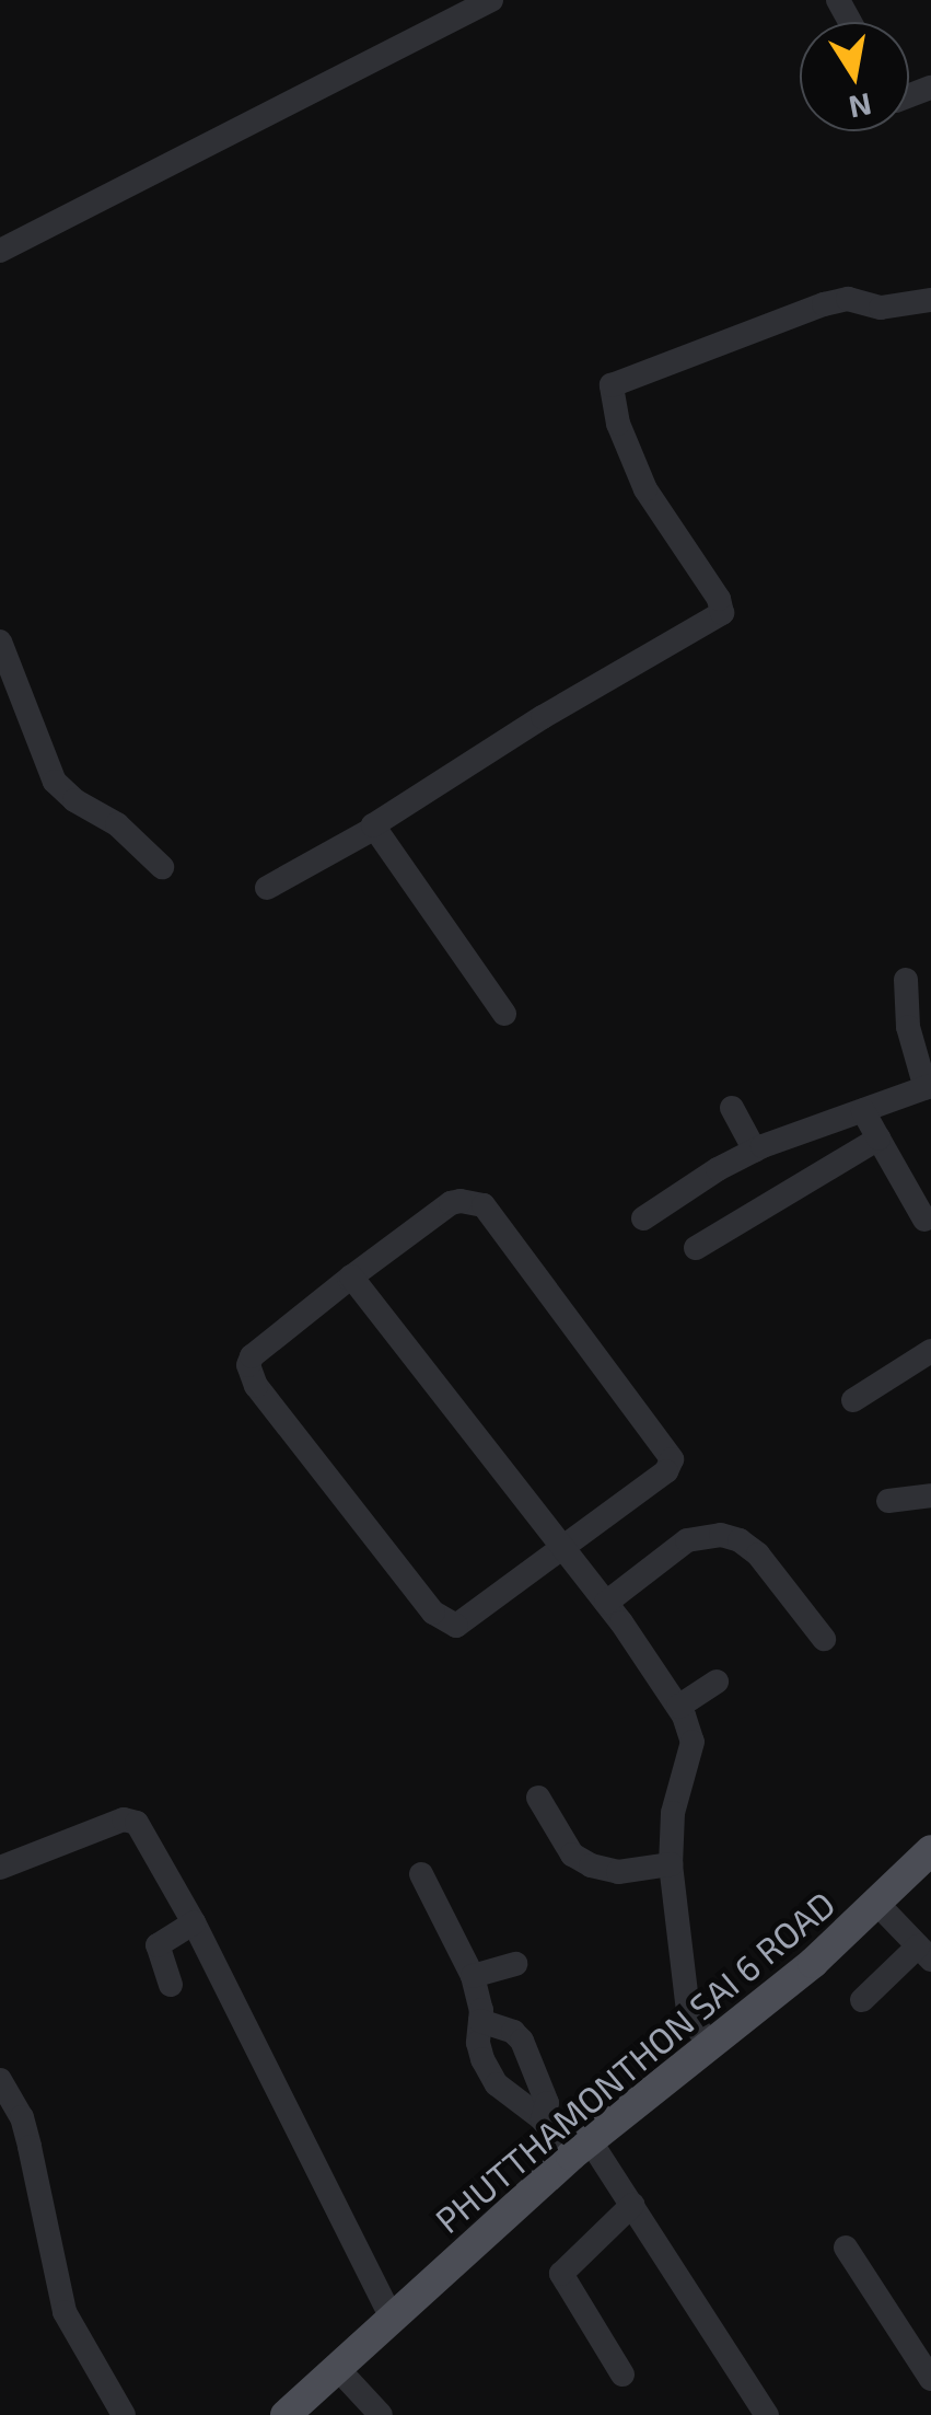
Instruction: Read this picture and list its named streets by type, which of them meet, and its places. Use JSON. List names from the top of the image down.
{
  "streets": {
    "main road": ["PHUTTHAMONTHON SAI 6 ROAD"]
  },
  "north": "bottom"
}
